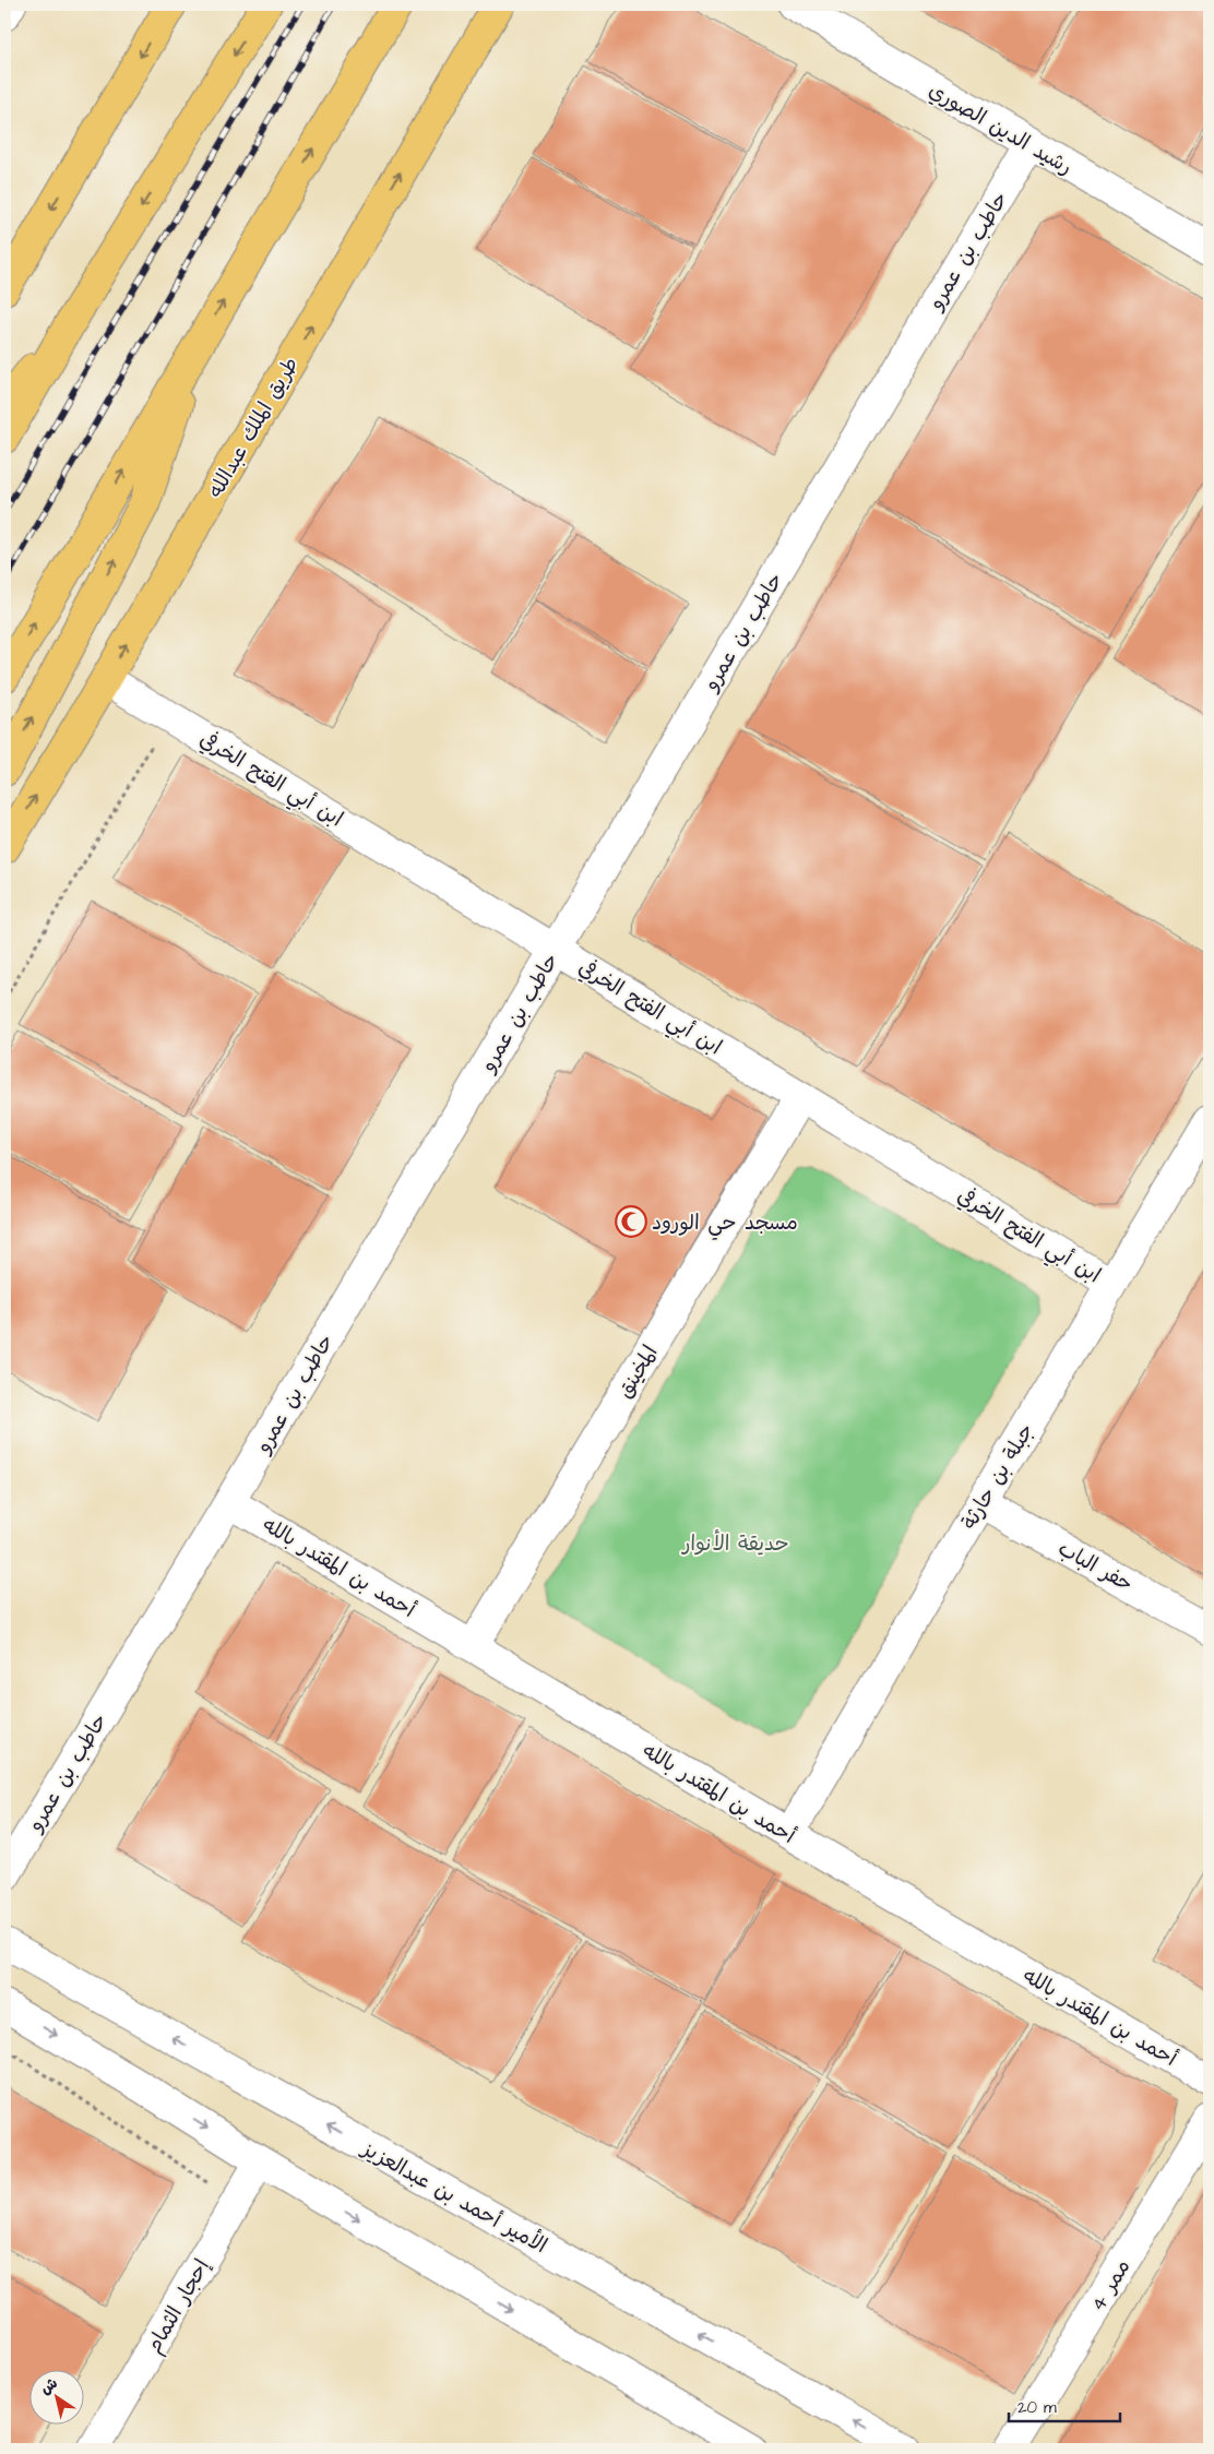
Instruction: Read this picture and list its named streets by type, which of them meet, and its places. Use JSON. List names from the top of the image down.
{
  "streets": {
    "main road": ["طريق الملك عبدالله"],
    "street": [
      "رشيد الدين الصوري",
      "حاطب بن عمرو",
      "ابن أبي الفتح الخرفي",
      "المخينق",
      "جبلة بن حارثة",
      "حفر الباب",
      "أحمد بن المقتدر بالله",
      "الأمير أحمد بن عبدالعزيز",
      "ممر 4",
      "إحجار الثمام"
    ]
  },
  "crossings": [
    ["رشيد الدين الصوري", "حاطب بن عمرو"],
    ["حاطب بن عمرو", "ابن أبي الفتح الخرفي"],
    ["حاطب بن عمرو", "أحمد بن المقتدر بالله"],
    ["طريق الملك عبدالله", "ابن أبي الفتح الخرفي"],
    ["ابن أبي الفتح الخرفي", "المخينق"],
    ["ابن أبي الفتح الخرفي", "جبلة بن حارثة"],
    ["المخينق", "أحمد بن المقتدر بالله"],
    ["جبلة بن حارثة", "حفر الباب"],
    ["جبلة بن حارثة", "أحمد بن المقتدر بالله"]
  ],
  "parks": ["حديقة الأنوار"],
  "places": {
    "mosque": ["مسجد حي الورود"]
  },
  "scale_bar": "20 m",
  "north": "top left"
}
